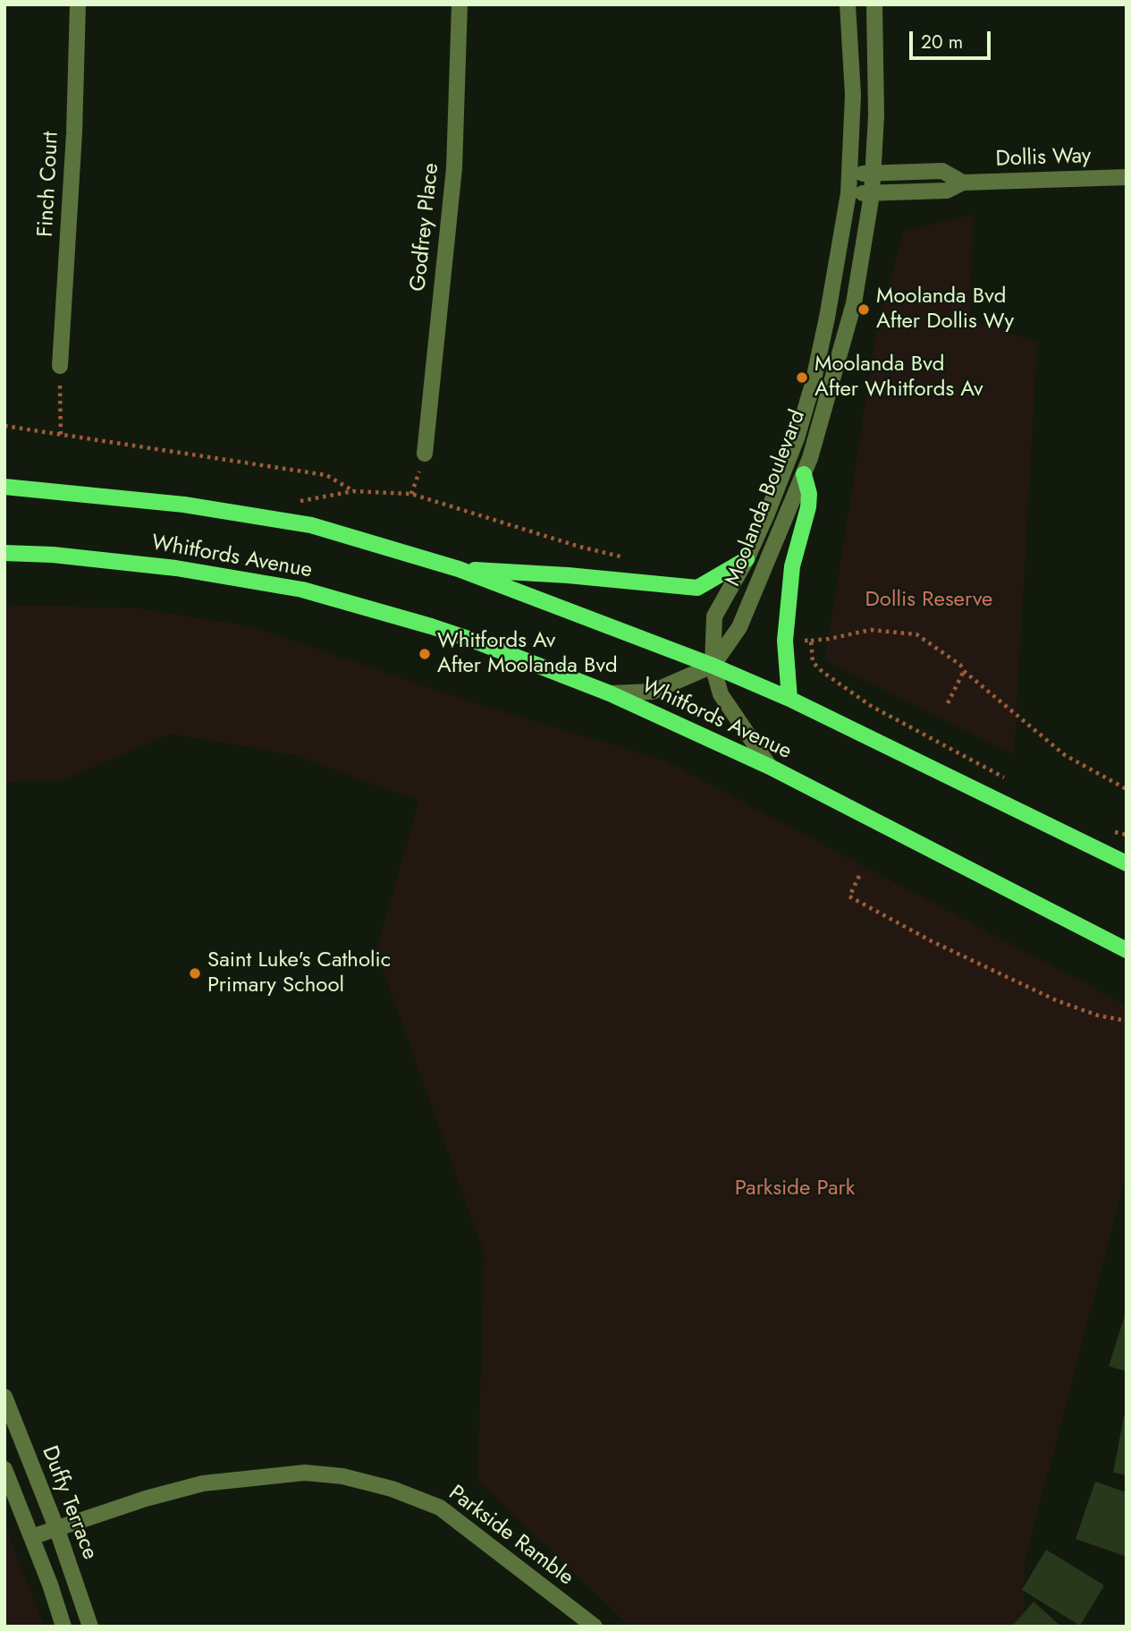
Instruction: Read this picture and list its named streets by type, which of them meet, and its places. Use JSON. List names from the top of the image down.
{
  "streets": {
    "main road": ["Whitfords Avenue"],
    "street": [
      "Dollis Way",
      "Finch Court",
      "Godfrey Place",
      "Moolanda Boulevard",
      "Duffy Terrace",
      "Parkside Ramble"
    ]
  },
  "crossings": [
    ["Dollis Way", "Moolanda Boulevard"],
    ["Moolanda Boulevard", "Whitfords Avenue"],
    ["Duffy Terrace", "Parkside Ramble"]
  ],
  "parks": ["Dollis Reserve", "Parkside Park"],
  "places": [
    "Moolanda Bvd After Dollis Wy",
    "Moolanda Bvd After Whitfords Av",
    "Whitfords Av After Moolanda Bvd",
    "Saint Luke's Catholic Primary School"
  ],
  "scale_bar": "20 m"
}
